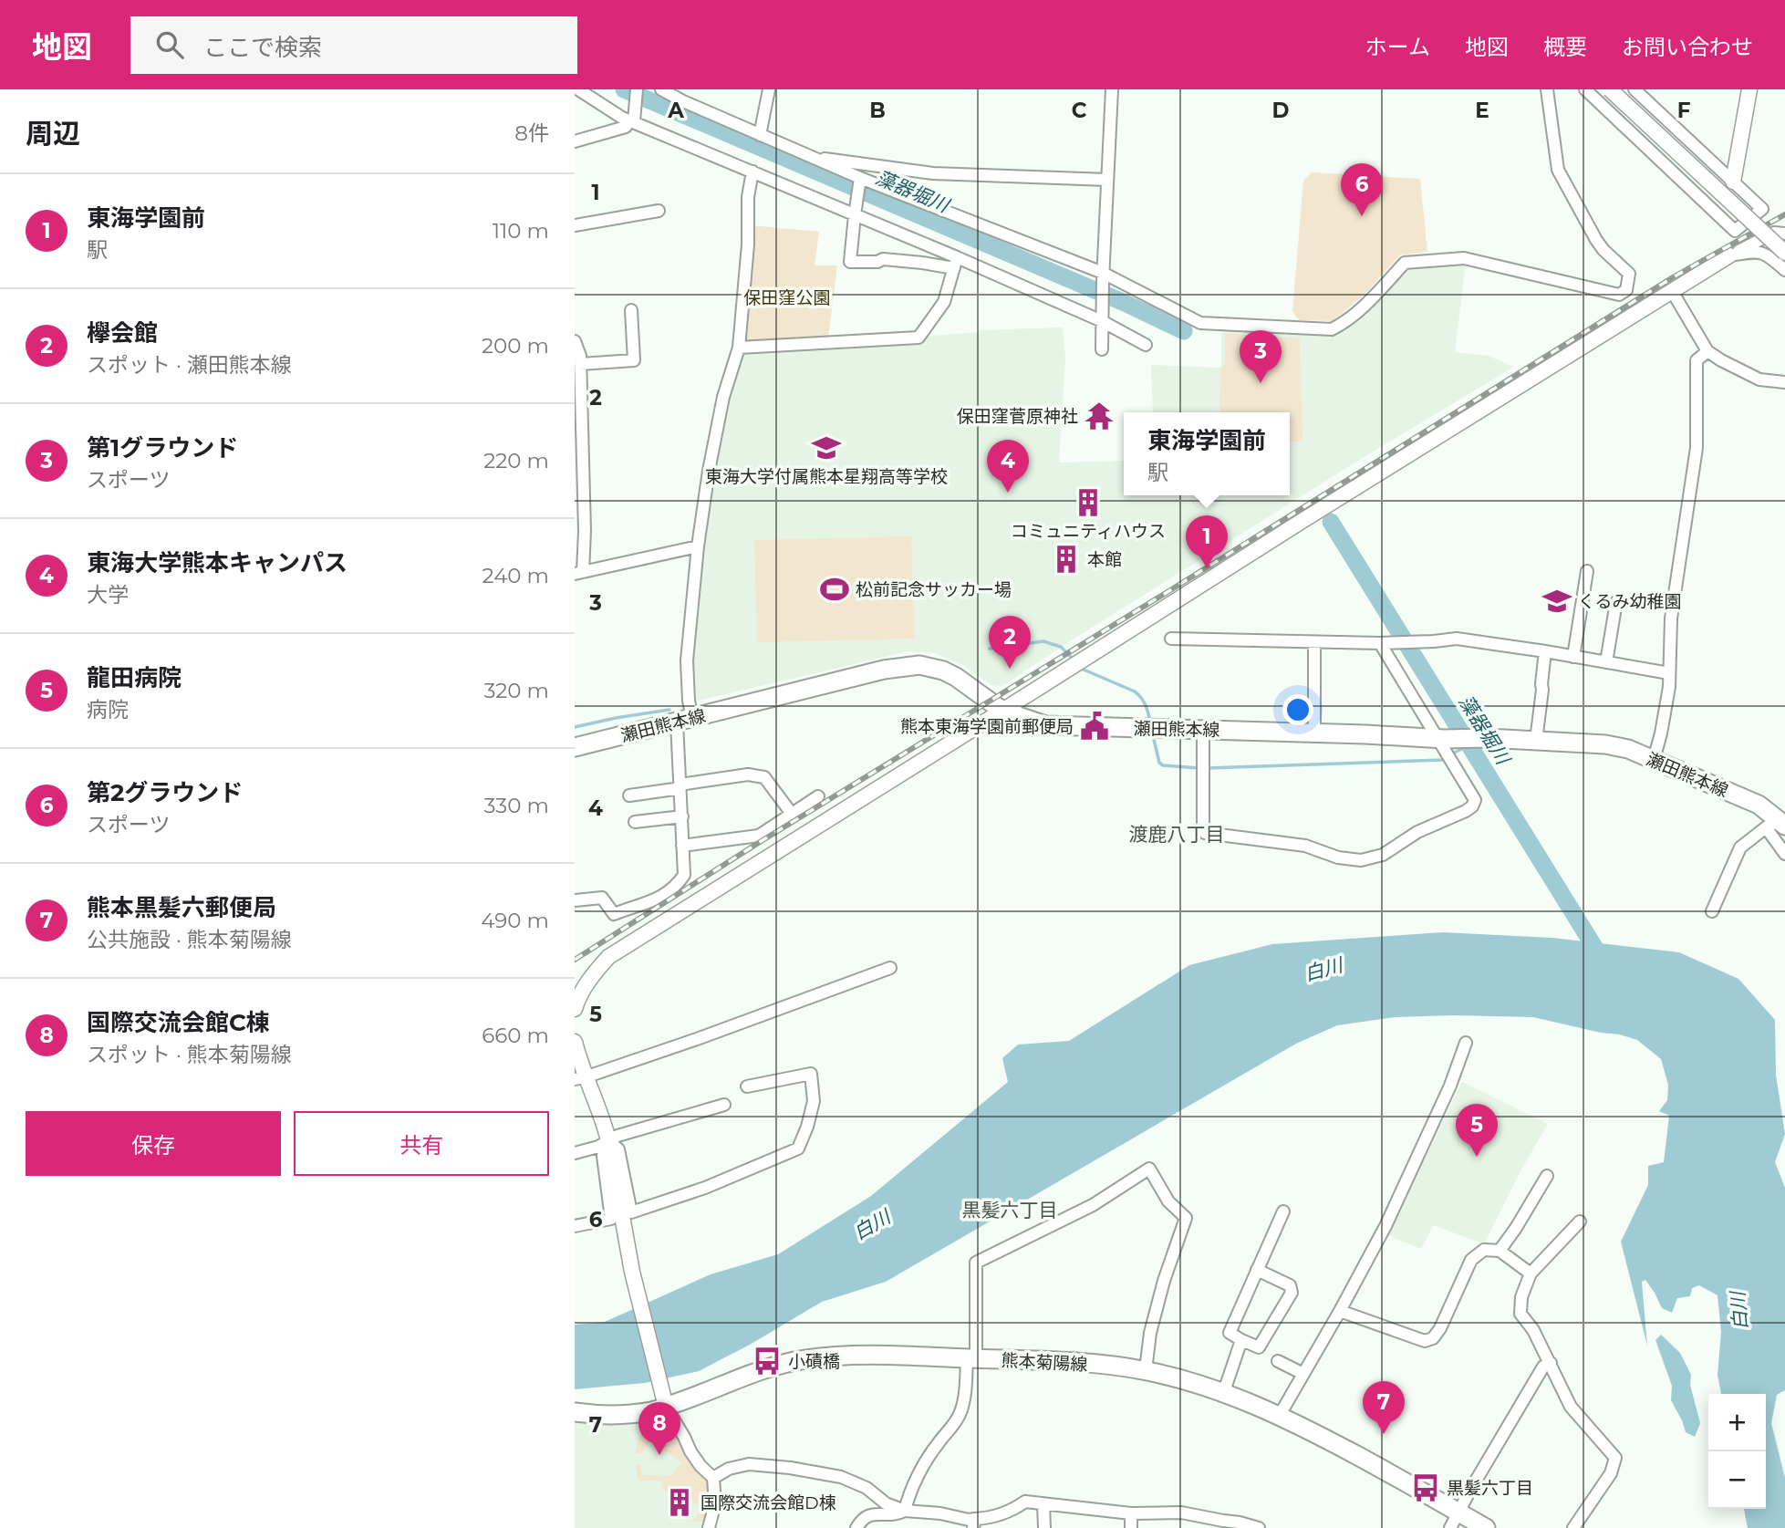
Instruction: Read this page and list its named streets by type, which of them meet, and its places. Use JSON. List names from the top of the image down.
{
  "streets": {
    "main road": ["瀬田熊本線", "熊本菊陽線"]
  },
  "districts": ["渡鹿八丁目", "黒髪六丁目"],
  "water": ["藻器堀川", "白川"],
  "parks": ["保田窪公園"],
  "places": {
    "temple": ["保田窪菅原神社"],
    "school or university": ["東海大学付属熊本星翔高等学校", "くるみ幼稚園"],
    "building": ["コミュニティハウス", "本館", "国際交流会館D棟"],
    "sports": ["松前記念サッカー場"],
    "public building": ["熊本東海学園前郵便局"],
    "bus stop": ["小磧橋", "黒髪六丁目"]
  },
  "page": {
    "header": "地図",
    "search": "ここで検索",
    "nav": [
      "ホーム",
      "地図",
      "概要",
      "お問い合わせ"
    ],
    "heading": ["周辺", "8件"],
    "pins": [
      "6",
      "3",
      "4",
      "1",
      "2",
      "5",
      "7",
      "8"
    ],
    "list": [
      {
        "mark": "1",
        "name": "東海学園前",
        "note": "駅",
        "value": "110 m"
      },
      {
        "mark": "2",
        "name": "欅会館",
        "note": "スポット · 瀬田熊本線",
        "value": "200 m"
      },
      {
        "mark": "3",
        "name": "第1グラウンド",
        "note": "スポーツ",
        "value": "220 m"
      },
      {
        "mark": "4",
        "name": "東海大学熊本キャンパス",
        "note": "大学",
        "value": "240 m"
      },
      {
        "mark": "5",
        "name": "龍田病院",
        "note": "病院",
        "value": "320 m"
      },
      {
        "mark": "6",
        "name": "第2グラウンド",
        "note": "スポーツ",
        "value": "330 m"
      },
      {
        "mark": "7",
        "name": "熊本黒髪六郵便局",
        "note": "公共施設 · 熊本菊陽線",
        "value": "490 m"
      },
      {
        "mark": "8",
        "name": "国際交流会館C棟",
        "note": "スポット · 熊本菊陽線",
        "value": "660 m"
      }
    ],
    "popup": ["東海学園前", "駅"],
    "buttons": ["保存", "共有"],
    "map_buttons": ["+", "−"]
  },
  "grid": {
    "columns": [
      "A",
      "B",
      "C",
      "D",
      "E",
      "F"
    ],
    "rows": [
      "1",
      "2",
      "3",
      "4",
      "5",
      "6",
      "7"
    ]
  }
}
